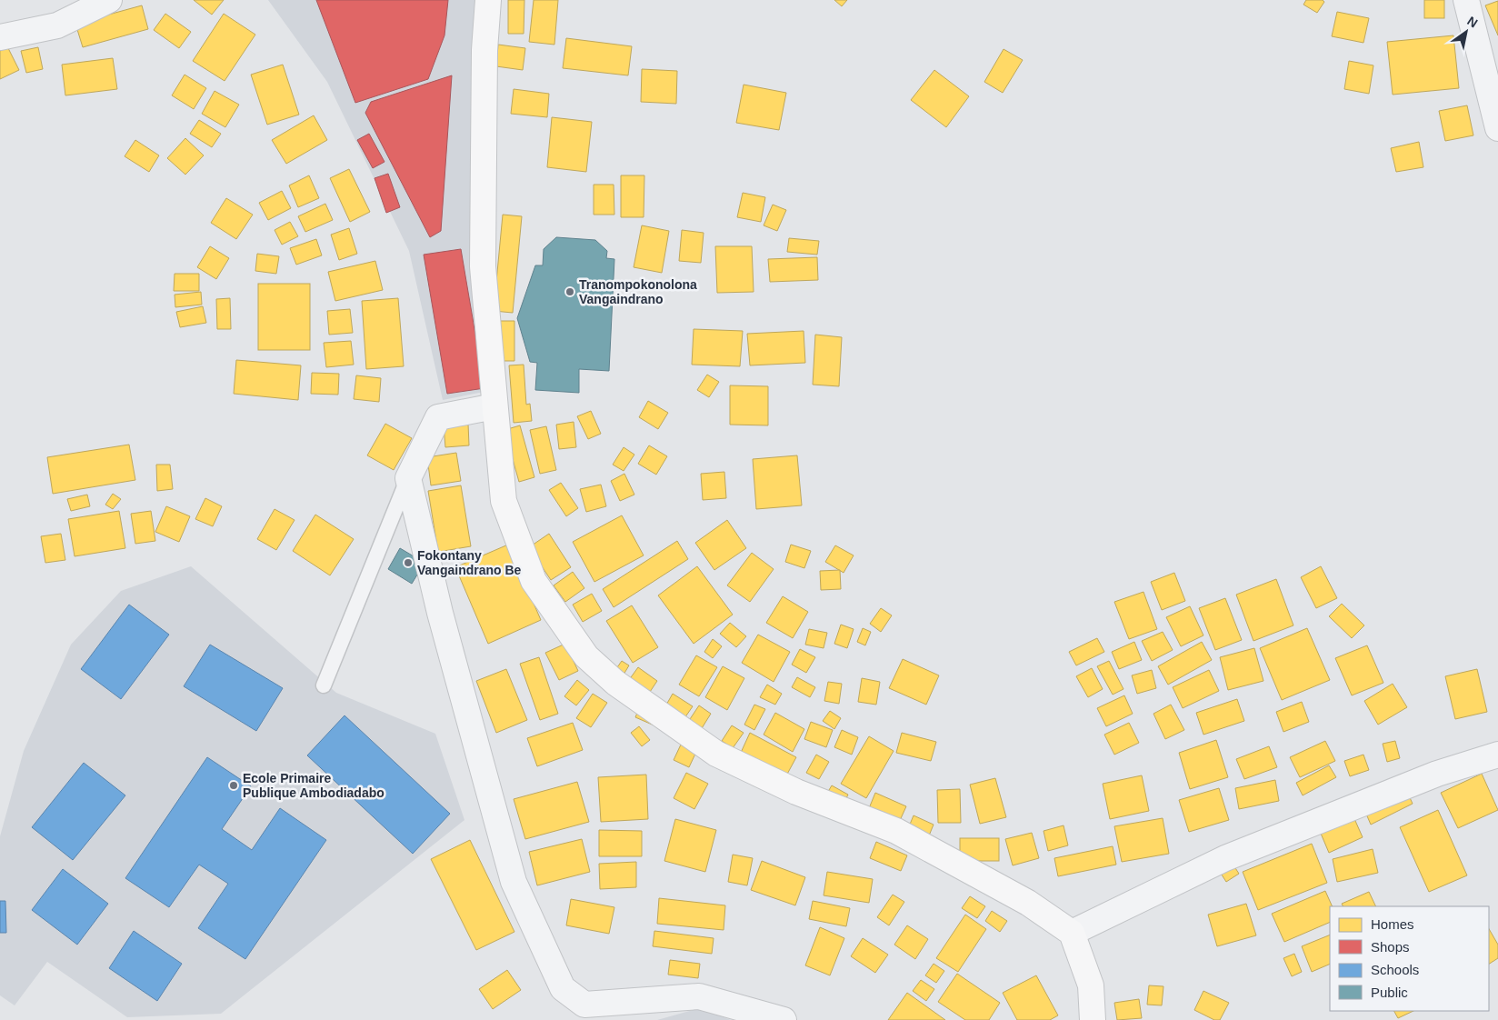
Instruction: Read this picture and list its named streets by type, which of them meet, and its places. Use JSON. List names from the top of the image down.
{
  "places": ["Tranompokonolona Vangaindrano", "Fokontany Vangaindrano Be", "Ecole Primaire Publique Ambodiadabo"],
  "legend": [
    "Homes",
    "Shops",
    "Schools",
    "Public"
  ],
  "north": "top right"
}
